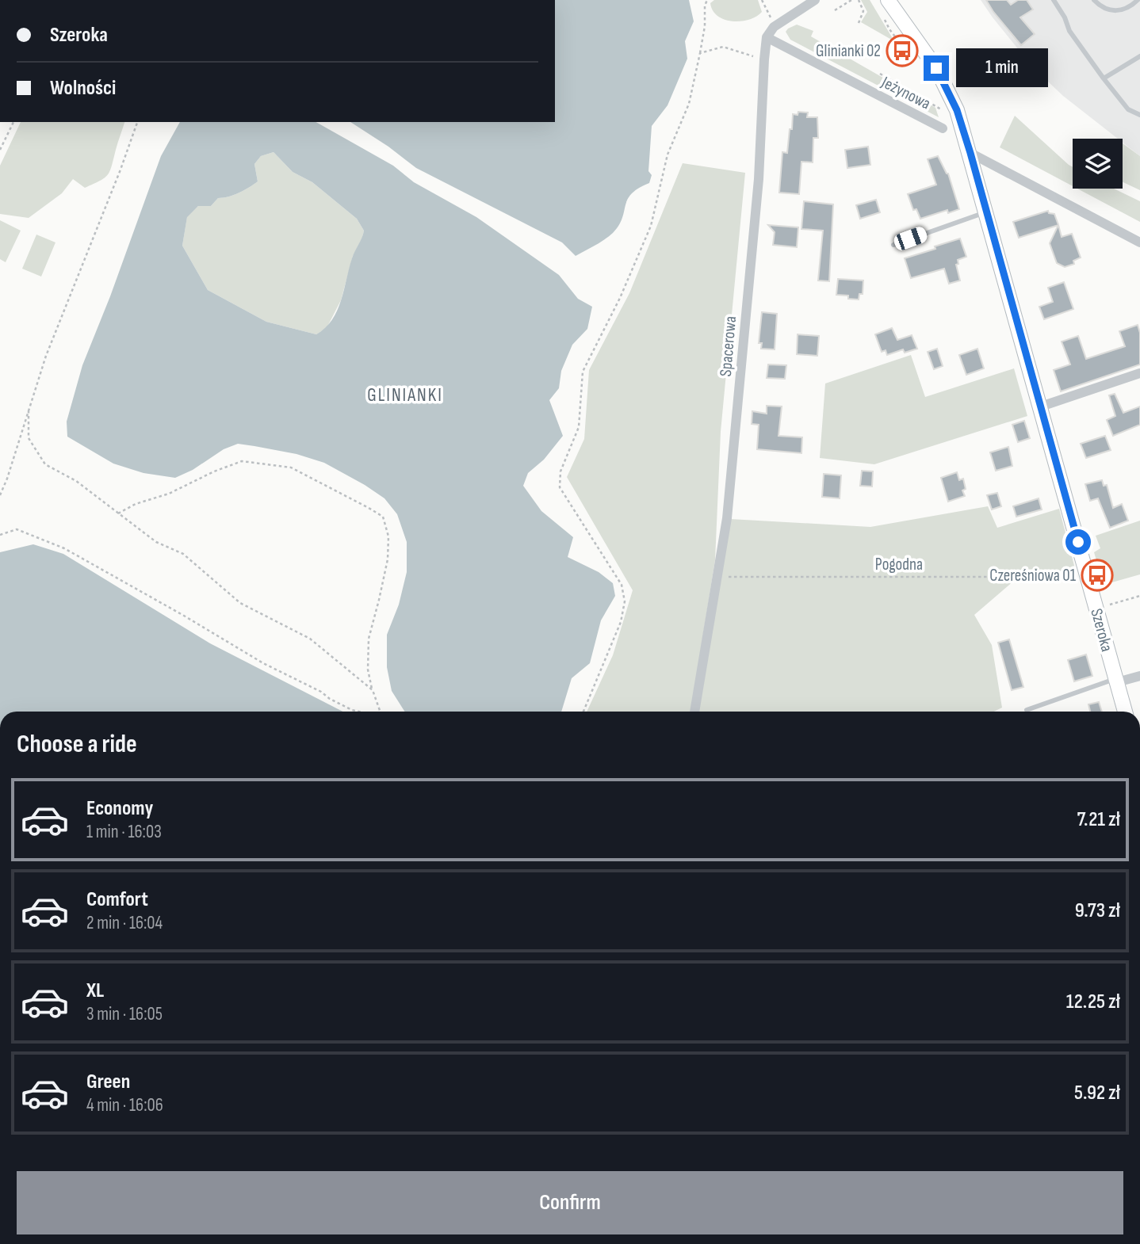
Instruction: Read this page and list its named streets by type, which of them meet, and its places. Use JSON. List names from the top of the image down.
{
  "streets": {
    "street": ["Jeżynowa", "Spacerowa", "Szeroka"],
    "path": ["Pogodna"]
  },
  "crossings": [
    ["Jeżynowa", "Spacerowa"],
    ["Spacerowa", "Pogodna"]
  ],
  "districts": ["GLINIANKI"],
  "places": {
    "bus stop": ["Glinianki 02", "Czereśniowa 01"]
  },
  "page": {
    "banner": ["Szeroka", "Wolności"],
    "bubble": "1 min",
    "heading": "Choose a ride",
    "list": [
      {
        "name": "Economy",
        "note": "1 min · 16:03",
        "value": "7.21 zł"
      },
      {
        "name": "Comfort",
        "note": "2 min · 16:04",
        "value": "9.73 zł"
      },
      {
        "name": "XL",
        "note": "3 min · 16:05",
        "value": "12.25 zł"
      },
      {
        "name": "Green",
        "note": "4 min · 16:06",
        "value": "5.92 zł"
      }
    ],
    "buttons": "Confirm"
  }
}
